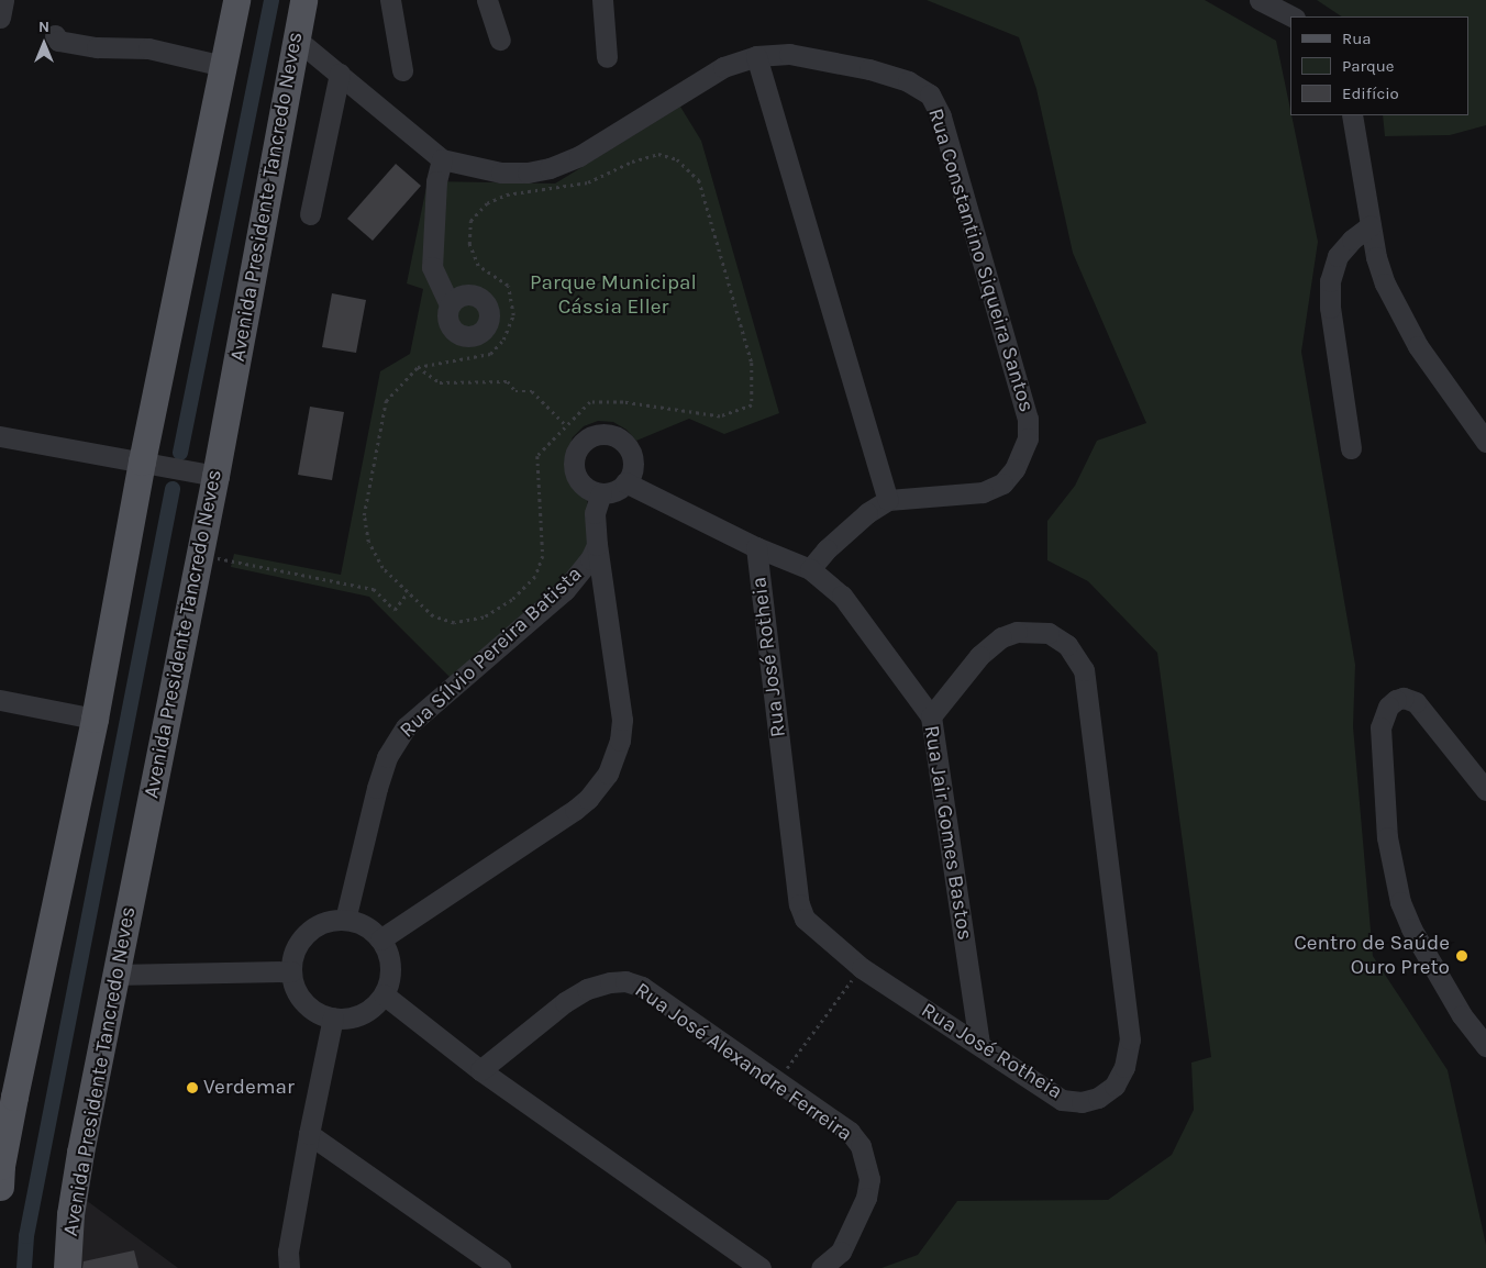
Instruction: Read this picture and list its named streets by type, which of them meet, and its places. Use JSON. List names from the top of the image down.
{
  "streets": {
    "main road": ["Avenida Presidente Tancredo Neves"],
    "street": [
      "Rua Constantino Siqueira Santos",
      "Rua Sílvio Pereira Batista",
      "Rua José Rotheia",
      "Rua Jair Gomes Bastos",
      "Rua José Alexandre Ferreira"
    ]
  },
  "crossings": [
    ["Avenida Presidente Tancredo Neves", "Rua Constantino Siqueira Santos"],
    ["Rua Constantino Siqueira Santos", "Rua Jair Gomes Bastos"],
    ["Rua José Rotheia", "Rua Jair Gomes Bastos"]
  ],
  "parks": ["Parque Municipal Cássia Eller"],
  "places": ["Centro de Saúde Ouro Preto", "Verdemar"],
  "legend": ["Rua", "Parque", "Edifício"],
  "north": "top"
}
